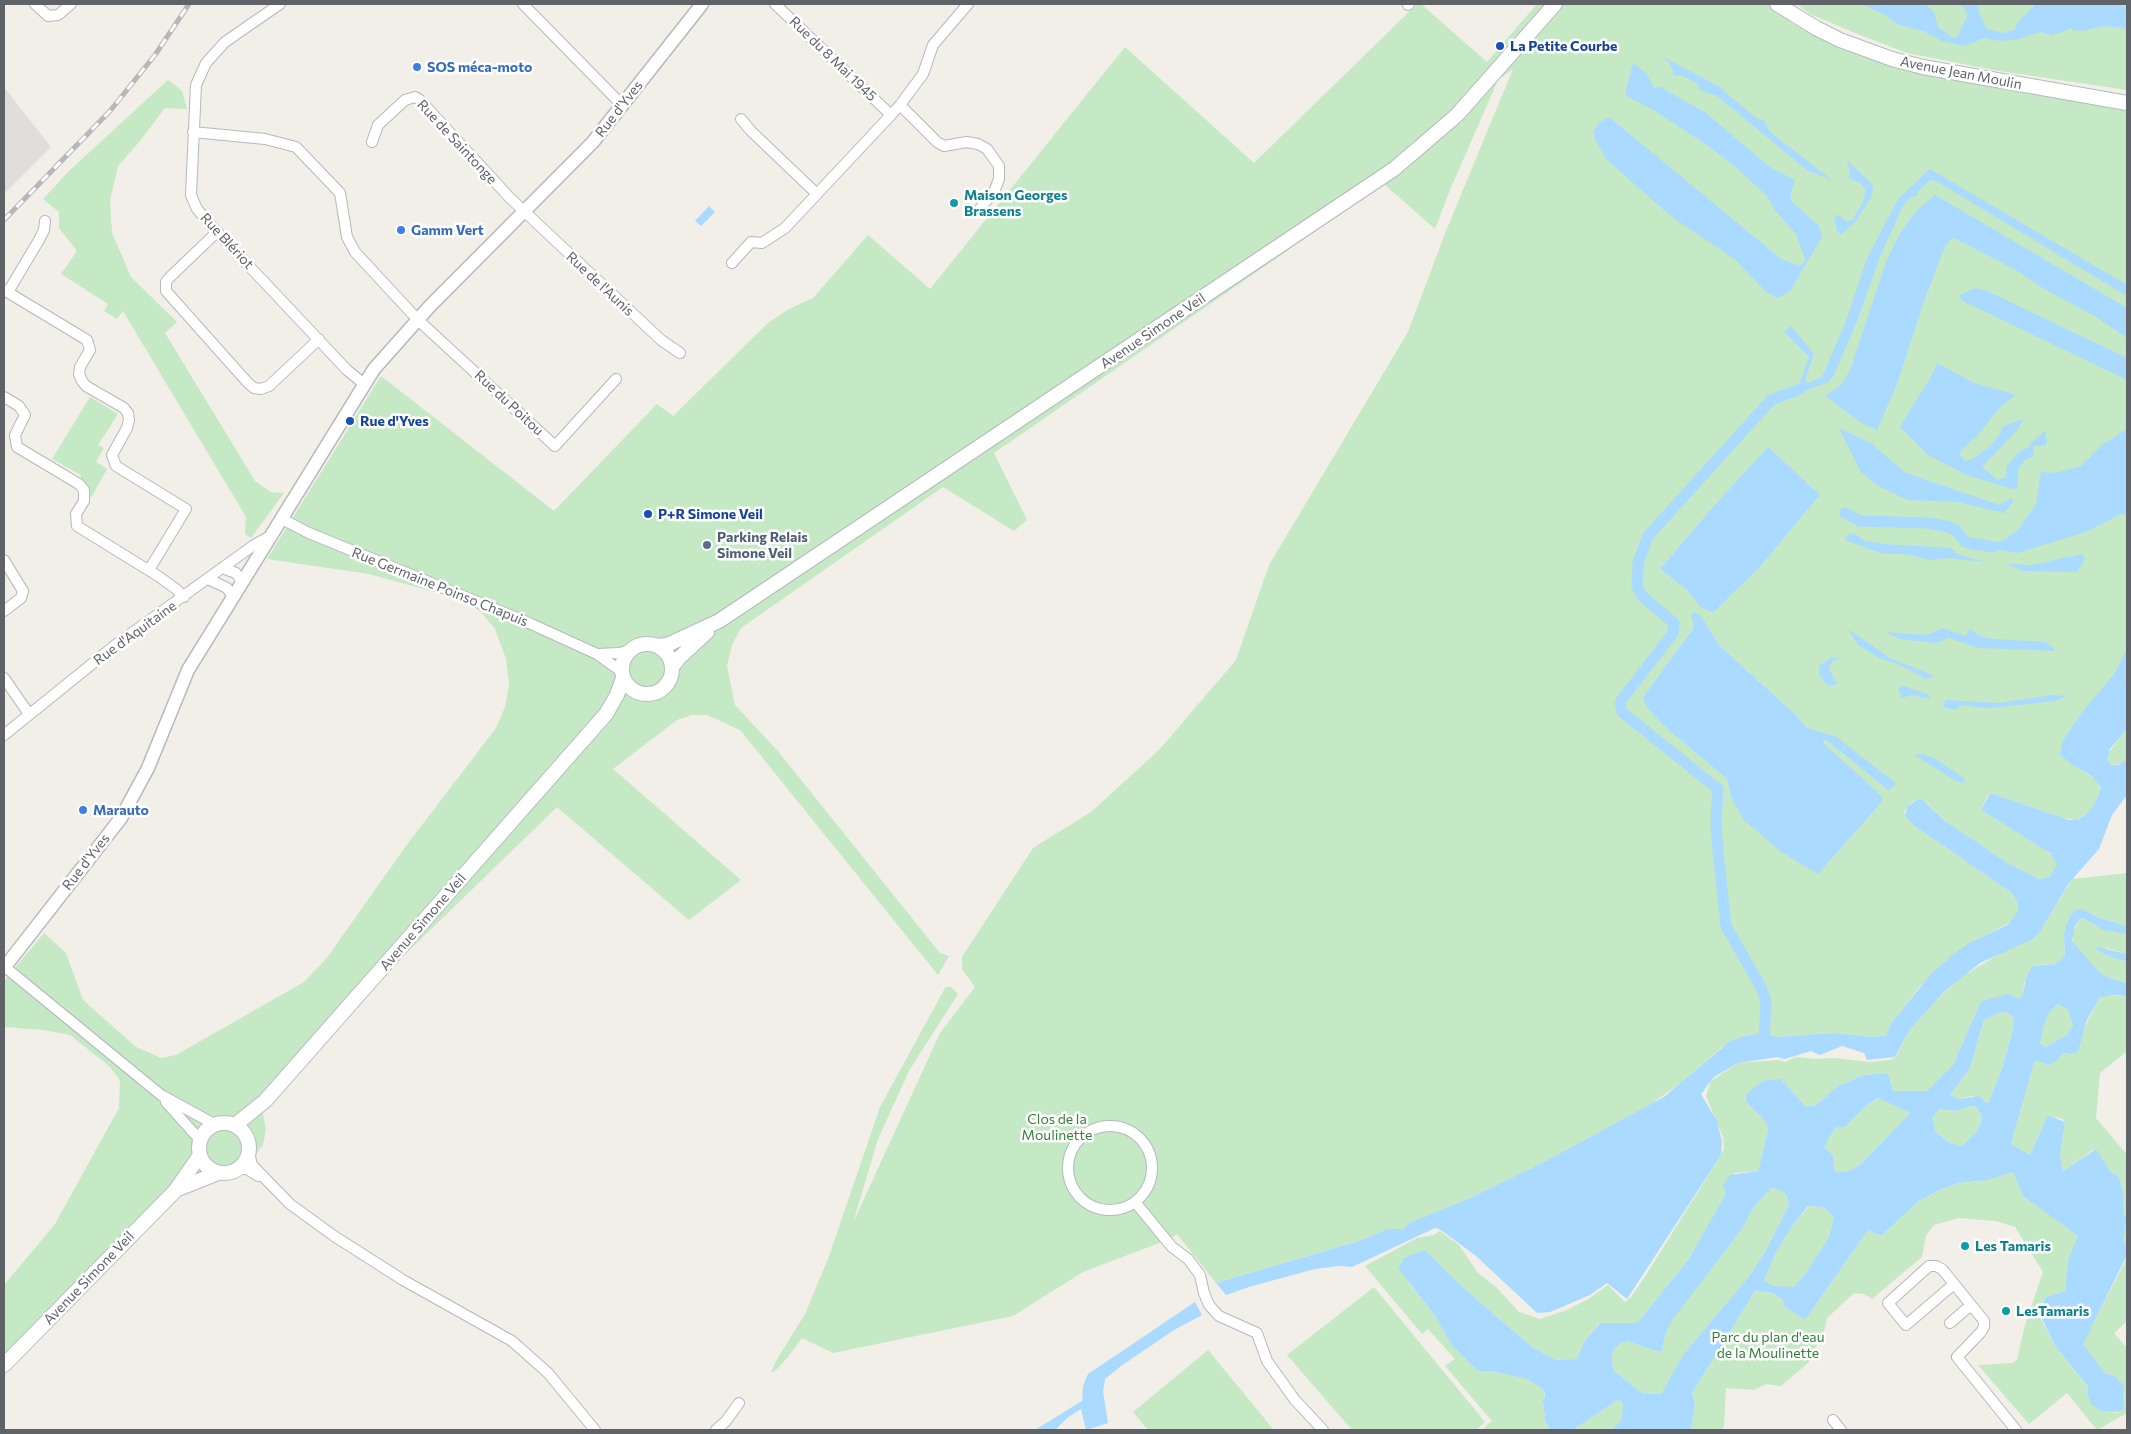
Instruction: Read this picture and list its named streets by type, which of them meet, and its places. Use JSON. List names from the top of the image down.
{
  "streets": {
    "main road": ["Avenue Jean Moulin", "Avenue Simone Veil"],
    "street": [
      "Rue du 8 Mai 1945",
      "Rue d'Yves",
      "Rue de Saintonge",
      "Rue Blériot",
      "Rue de l'Aunis",
      "Rue du Poitou",
      "Rue Germaine Poinso Chapuis",
      "Rue d'Aquitaine"
    ]
  },
  "crossings": [
    ["Rue d'Yves", "Rue de Saintonge"],
    ["Rue d'Yves", "Rue Blériot"],
    ["Rue d'Yves", "Rue de l'Aunis"],
    ["Rue d'Yves", "Rue du Poitou"],
    ["Rue d'Yves", "Rue Germaine Poinso Chapuis"],
    ["Rue d'Yves", "Rue d'Aquitaine"],
    ["Rue de Saintonge", "Rue de l'Aunis"]
  ],
  "parks": ["Clos de la Moulinette", "Parc du plan d'eau de la Moulinette"],
  "places": [
    "La Petite Courbe",
    "SOS méca-moto",
    "Maison Georges Brassens",
    "Gamm Vert",
    "Rue d'Yves",
    "P+R Simone Veil",
    "Parking Relais Simone Veil",
    "Marauto",
    "Les Tamaris",
    "LesTamaris"
  ]
}
